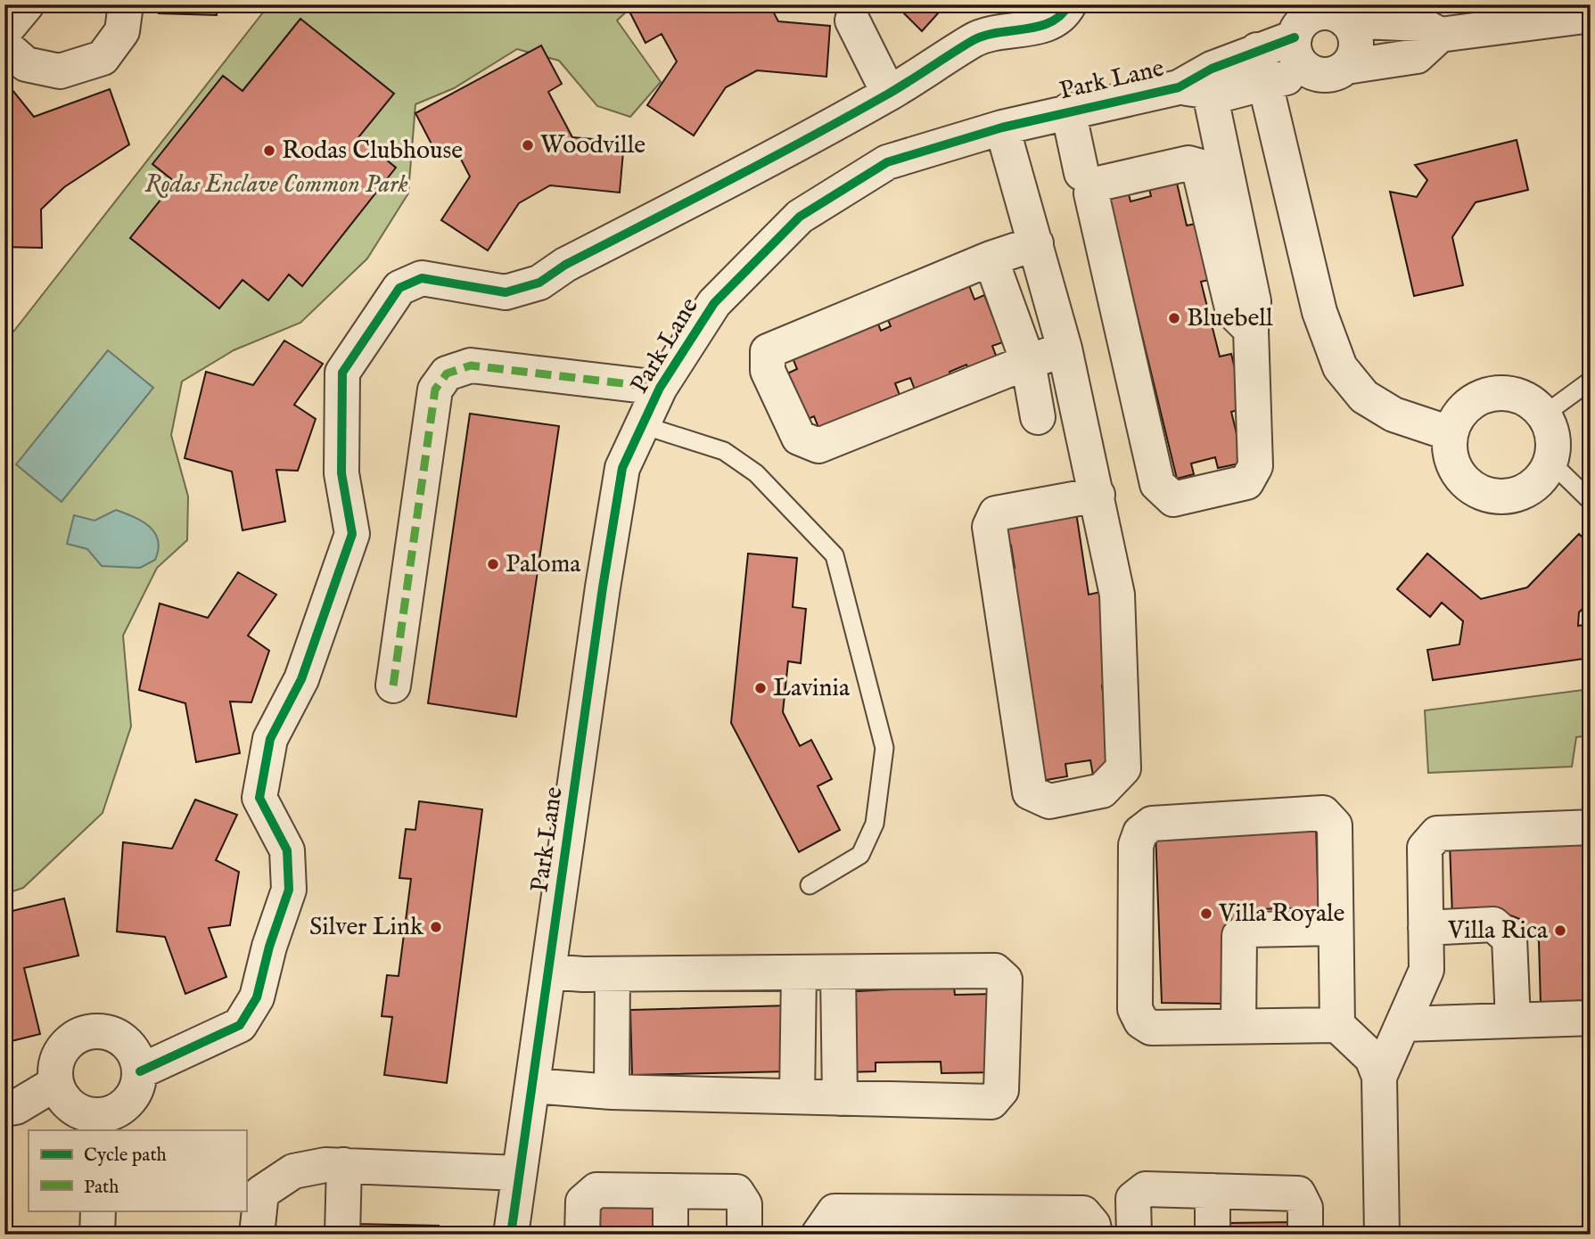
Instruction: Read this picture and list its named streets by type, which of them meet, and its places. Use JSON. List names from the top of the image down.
{
  "streets": {
    "street": ["Park Lane"]
  },
  "parks": ["Rodas Enclave Common Park"],
  "places": [
    "Woodville",
    "Rodas Clubhouse",
    "Bluebell",
    "Paloma",
    "Lavinia",
    "Villa Royale",
    "Silver Link",
    "Villa Rica"
  ],
  "legend": ["Cycle path", "Path"]
}
